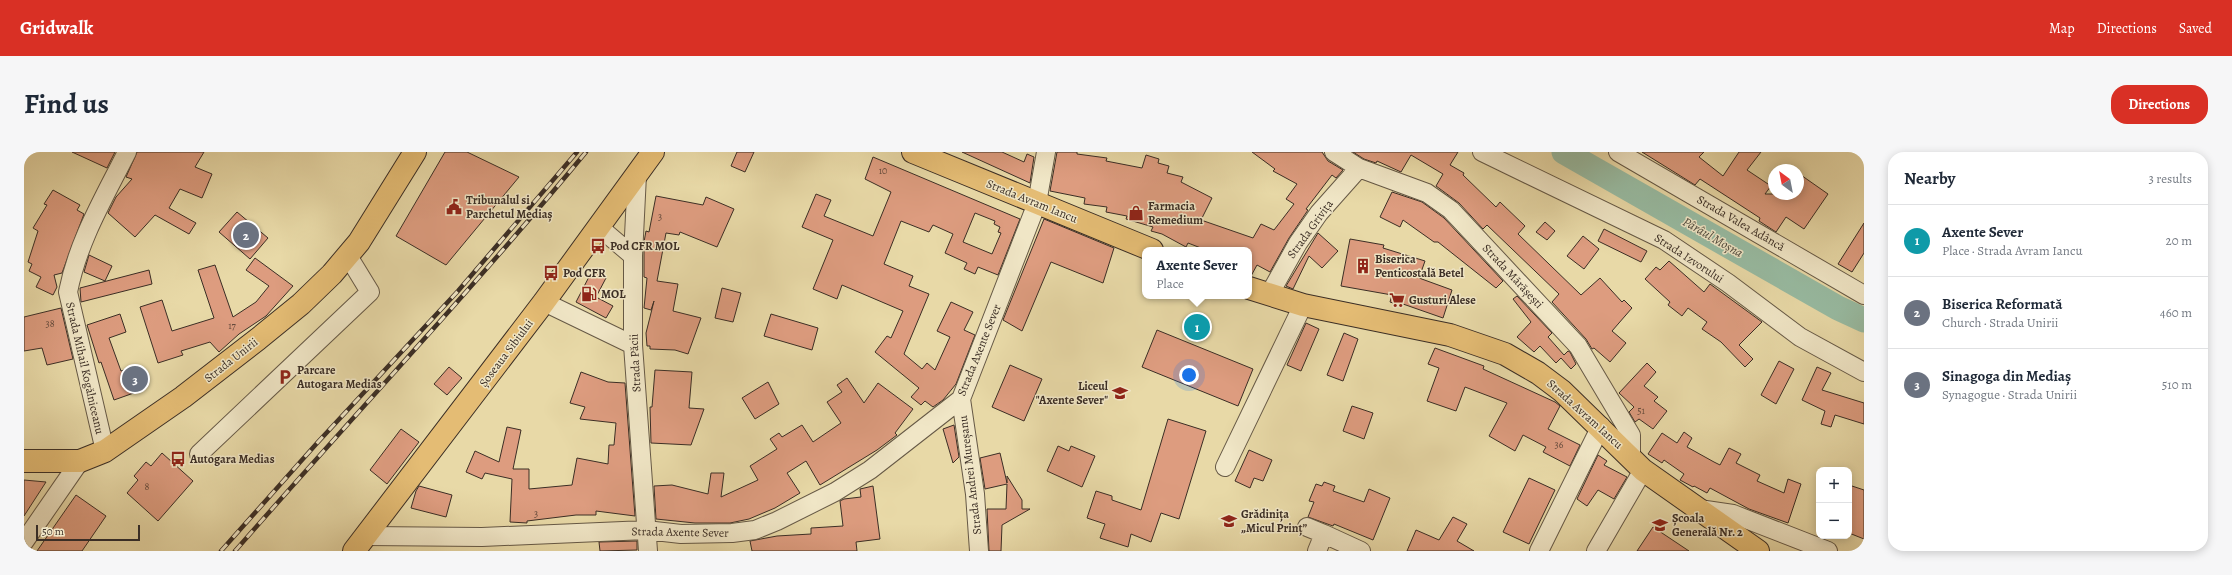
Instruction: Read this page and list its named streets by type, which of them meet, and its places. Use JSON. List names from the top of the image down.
{
  "streets": {
    "main road": ["Strada Avram Iancu", "Șoseaua Sibiului", "Strada Unirii"],
    "street": [
      "Strada Valea Adâncă",
      "Strada Grivița",
      "Strada Izvorului",
      "Strada Mărășești",
      "Strada Axente Sever",
      "Strada Păcii",
      "Strada Mihail Kogălniceanu",
      "Strada Andrei Mureșanu"
    ]
  },
  "crossings": [
    ["Strada Avram Iancu", "Strada Grivița"],
    ["Strada Avram Iancu", "Strada Mărășești"],
    ["Strada Avram Iancu", "Strada Axente Sever"],
    ["Strada Grivița", "Strada Mărășești"],
    ["Strada Axente Sever", "Șoseaua Sibiului"],
    ["Strada Axente Sever", "Strada Păcii"],
    ["Strada Axente Sever", "Strada Andrei Mureșanu"],
    ["Șoseaua Sibiului", "Strada Păcii"],
    ["Strada Unirii", "Strada Mihail Kogălniceanu"]
  ],
  "water": ["Pârâul Moșna"],
  "places": {
    "public building": ["Tribunalul si Parchetul Mediaș"],
    "shop": ["Farmacia Remedium"],
    "bus stop": ["Pod CFR MOL", "Pod CFR", "Autogara Medias"],
    "building": ["Biserica Penticostală Betel"],
    "fuel station": ["MOL"],
    "supermarket": ["Gusturi Alese"],
    "parking": ["Parcare Autogara Medias"],
    "school or university": ["Liceul \"Axente Sever\"", "Grădinița „Micul Prinț”", "Școala Generală Nr. 2"]
  },
  "house_numbers": [
    "10",
    "3",
    "38",
    "17",
    "51",
    "36",
    "8",
    "3"
  ],
  "scale_bar": "50 m",
  "north": "top left",
  "page": {
    "header": "Gridwalk",
    "nav": ["Map", "Directions", "Saved"],
    "title": "Find us",
    "buttons": "Directions",
    "heading": ["Nearby", "3 results"],
    "list": [
      {
        "mark": "1",
        "name": "Axente Sever",
        "note": "Place · Strada Avram Iancu",
        "value": "20 m"
      },
      {
        "mark": "2",
        "name": "Biserica Reformată",
        "note": "Church · Strada Unirii",
        "value": "460 m"
      },
      {
        "mark": "3",
        "name": "Sinagoga din Mediaș",
        "note": "Synagogue · Strada Unirii",
        "value": "510 m"
      }
    ],
    "pins": ["2", "1", "3"],
    "popup": ["Axente Sever", "Place"],
    "map_buttons": ["+", "−"],
    "scale": "50 m"
  }
}
